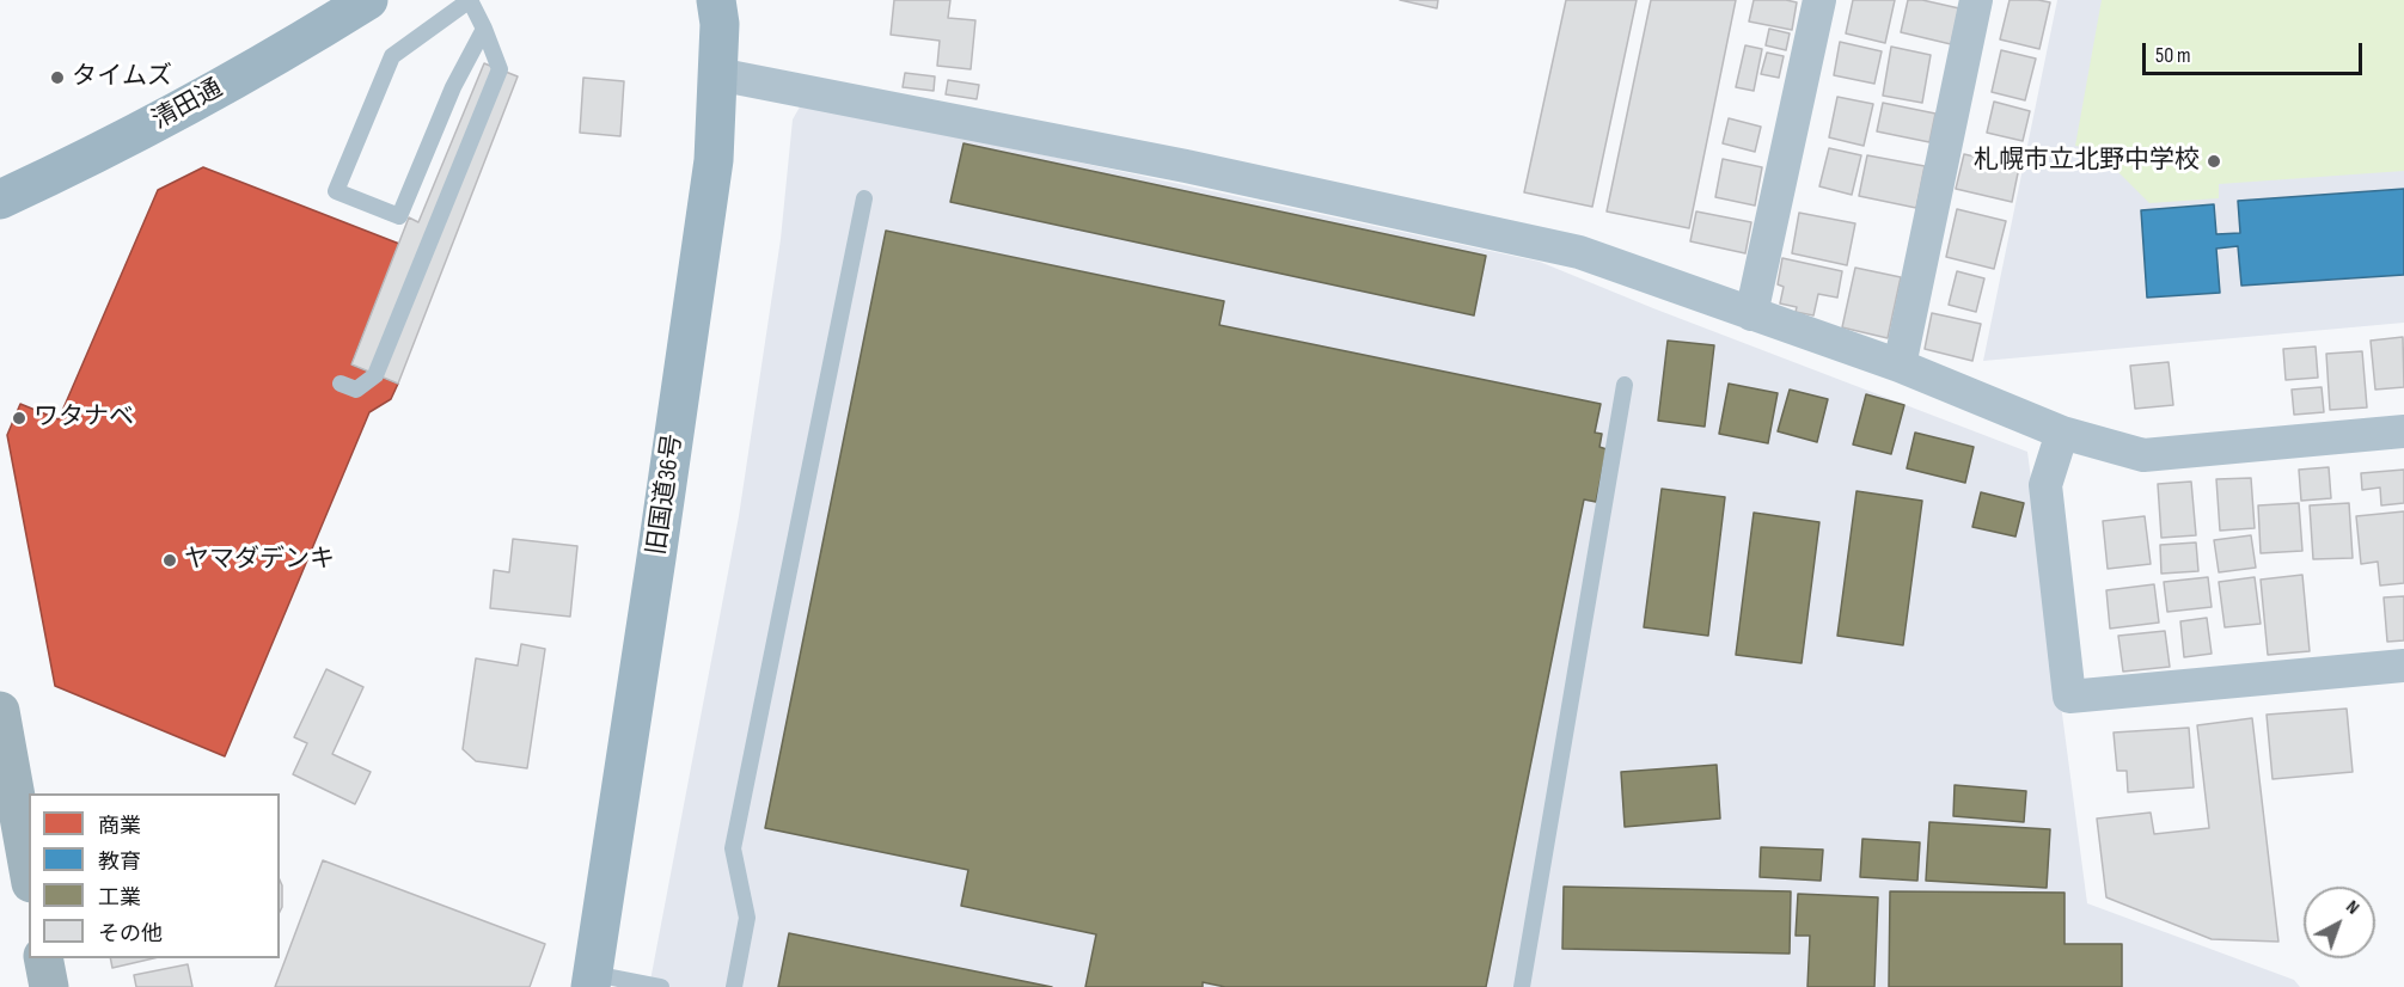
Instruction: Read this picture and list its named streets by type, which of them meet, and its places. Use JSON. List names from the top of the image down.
{
  "streets": {
    "street": ["清田通", "旧国道36号"]
  },
  "places": [
    "タイムズ",
    "札幌市立北野中学校",
    "ワタナベ",
    "ヤマダデンキ"
  ],
  "legend": [
    "商業",
    "教育",
    "工業",
    "その他"
  ],
  "scale_bar": "50 m",
  "north": "top right"
}
